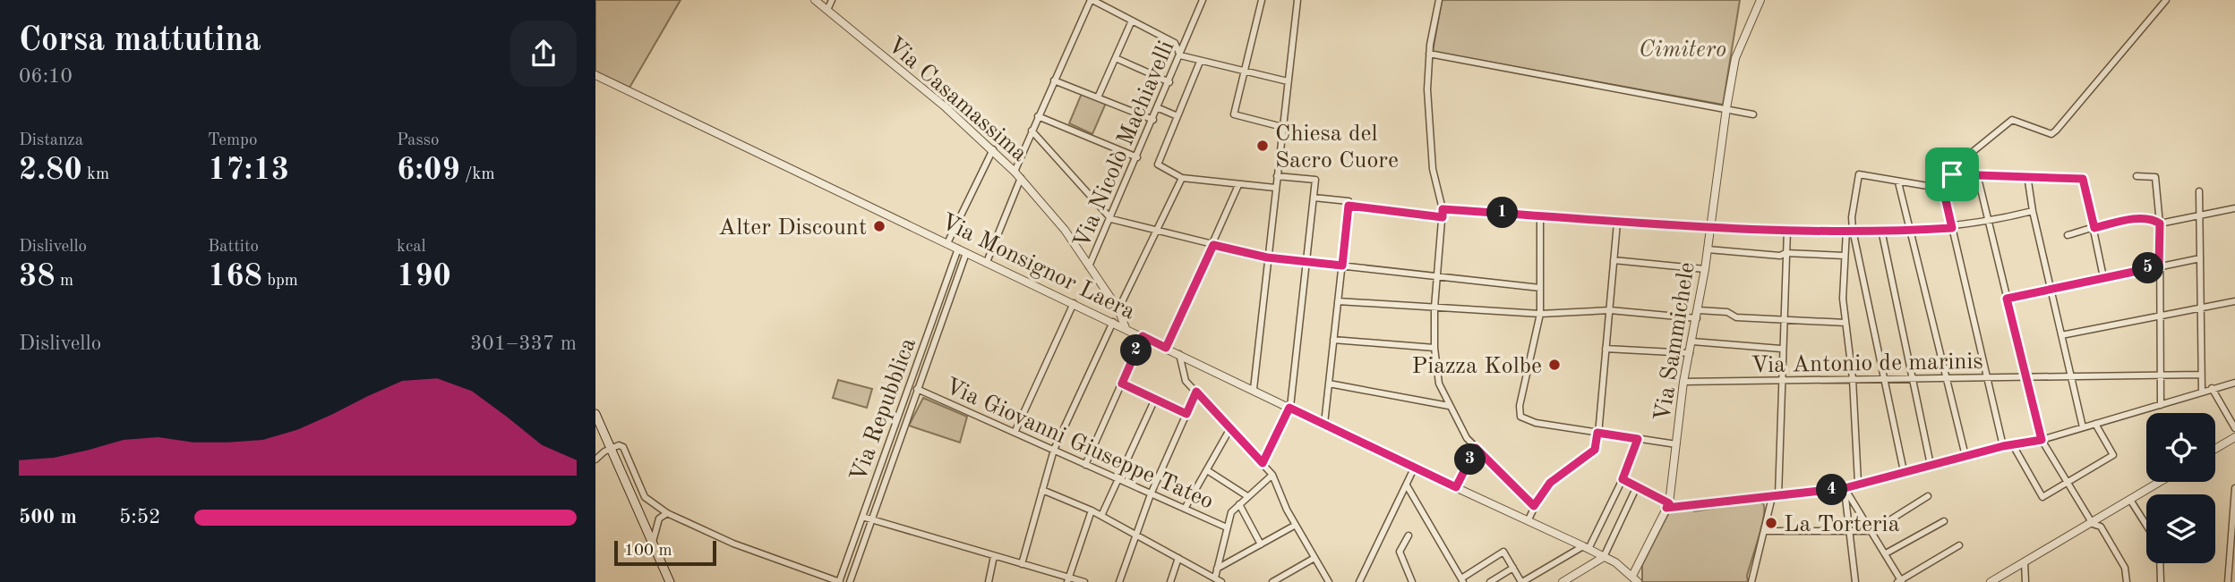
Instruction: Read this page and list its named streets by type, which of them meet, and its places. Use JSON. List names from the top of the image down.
{
  "streets": {
    "street": [
      "Via Casamassima",
      "Via Nicolò Machiavelli",
      "Via Monsignor Laera",
      "Via Sammichele",
      "Via Antonio de marinis",
      "Via Repubblica",
      "Via Giovanni Giuseppe Tateo"
    ]
  },
  "crossings": [
    ["Via Casamassima", "Via Nicolò Machiavelli"],
    ["Via Casamassima", "Via Monsignor Laera"],
    ["Via Monsignor Laera", "Via Repubblica"],
    ["Via Sammichele", "Via Antonio de marinis"],
    ["Via Repubblica", "Via Giovanni Giuseppe Tateo"]
  ],
  "parks": ["Cimitero"],
  "places": [
    "Chiesa del Sacro Cuore",
    "Alter Discount",
    "Piazza Kolbe",
    "La Torteria"
  ],
  "scale_bar": "100 m",
  "page": {
    "heading": ["Corsa mattutina", "06:10"],
    "stats": [
      ["Distanza", "2.80 km"],
      ["Tempo", "17:13"],
      ["Passo", "6:09 /km"],
      ["Dislivello", "38 m"],
      ["Battito", "168 bpm"],
      ["kcal", "190"]
    ],
    "pins": [
      "1",
      "5",
      "2",
      "3",
      "4"
    ],
    "chart": ["Dislivello", "301–337 m"],
    "list": [
      {
        "name": "500 m",
        "note": "5:52"
      }
    ],
    "scale": "100 m"
  }
}
